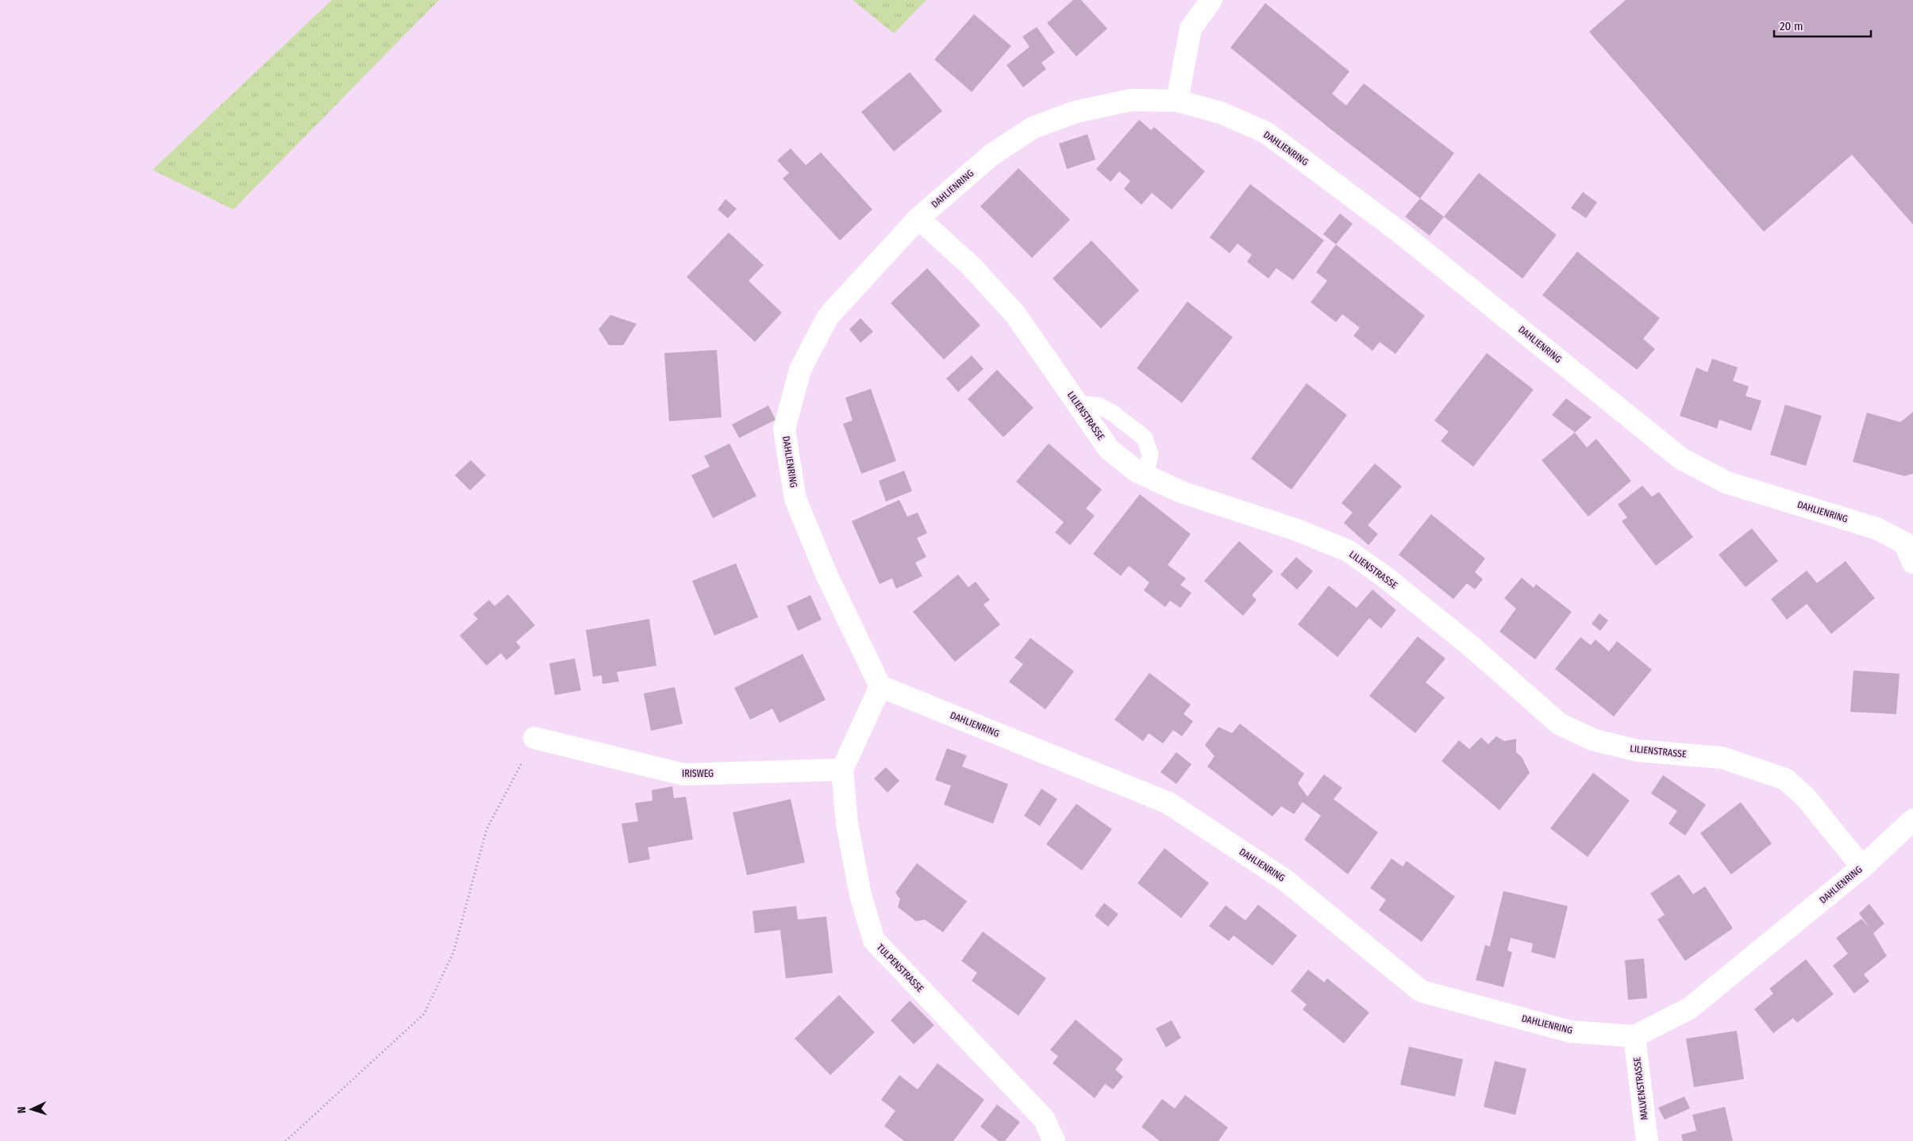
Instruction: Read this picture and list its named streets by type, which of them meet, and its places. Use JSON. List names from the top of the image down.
{
  "streets": {
    "street": [
      "DAHLIENRING",
      "LILIENSTRASSE",
      "IRISWEG",
      "TULPENSTRASSE",
      "MALVENSTRASSE"
    ]
  },
  "crossings": [
    ["DAHLIENRING", "LILIENSTRASSE"],
    ["DAHLIENRING", "MALVENSTRASSE"],
    ["IRISWEG", "TULPENSTRASSE"]
  ],
  "scale_bar": "20 m",
  "north": "left"
}
